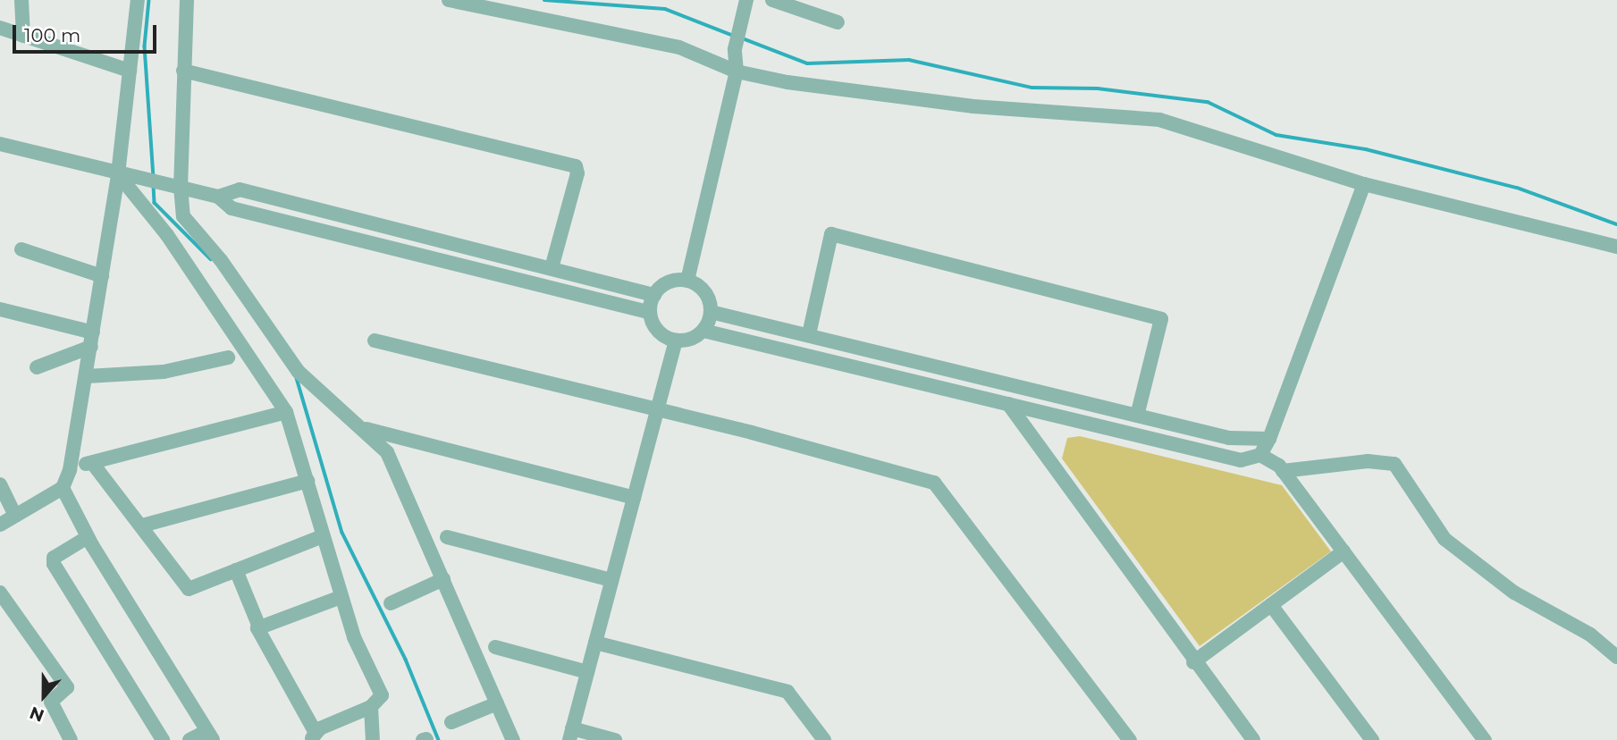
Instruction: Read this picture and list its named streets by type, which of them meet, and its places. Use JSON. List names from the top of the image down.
{
  "scale_bar": "100 m",
  "north": "bottom"
}
